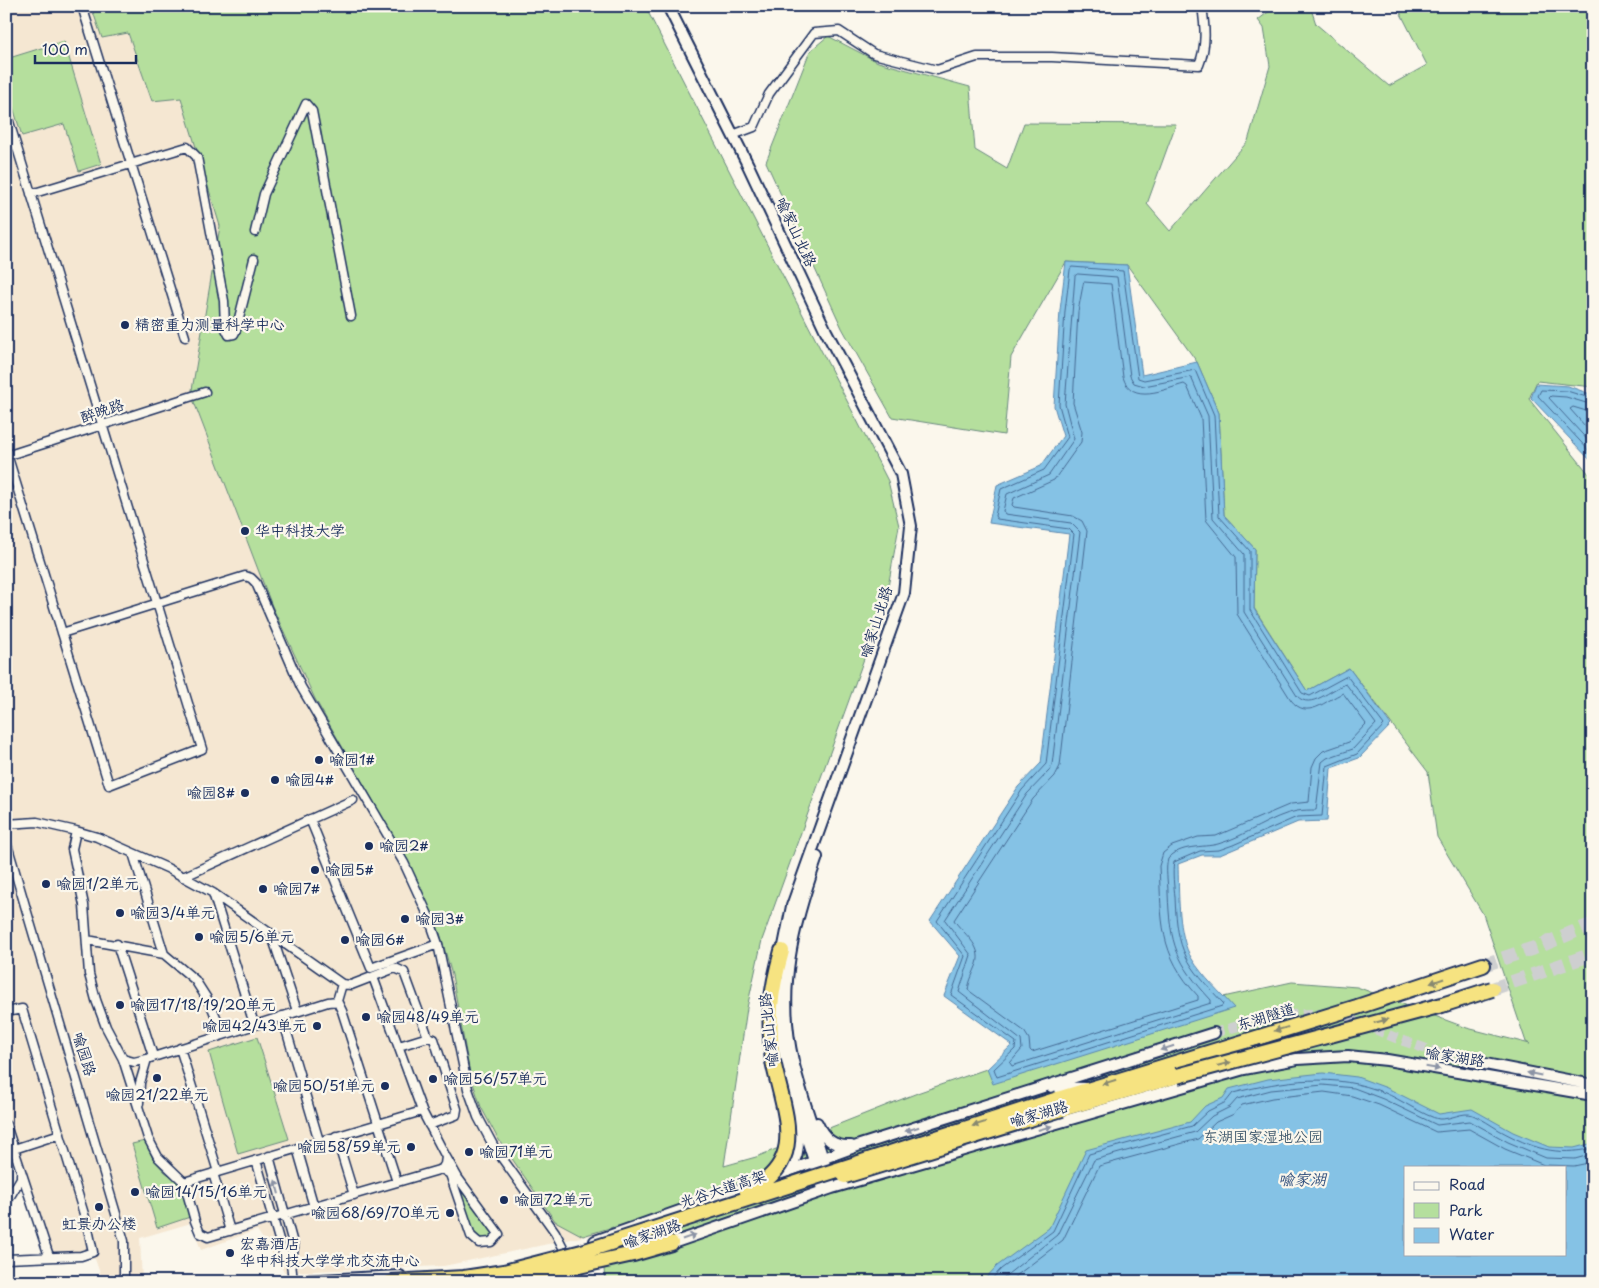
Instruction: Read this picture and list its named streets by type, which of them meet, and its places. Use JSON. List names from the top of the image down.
{
  "streets": {
    "highway": ["东湖隧道", "光谷大道高架"],
    "main road": ["喻家山北路", "喻家湖路"],
    "street": ["醉晚路", "喻园路"]
  },
  "crossings": [
    ["喻家山北路", "喻家湖路"],
    ["东湖隧道", "喻家湖路"],
    ["东湖隧道", "光谷大道高架"],
    ["喻家湖路", "光谷大道高架"]
  ],
  "water": ["喻家湖"],
  "parks": ["东湖国家湿地公园"],
  "places": [
    "精密重力测量科学中心",
    "华中科技大学",
    "喻园1#",
    "喻园4#",
    "喻园8#",
    "喻园2#",
    "喻园5#",
    "喻园1/2单元",
    "喻园7#",
    "喻园3/4单元",
    "喻园3#",
    "喻园5/6单元",
    "喻园6#",
    "喻园17/18/19/20单元",
    "喻园48/49单元",
    "喻园42/43单元",
    "喻园21/22单元",
    "喻园56/57单元",
    "喻园50/51单元",
    "喻园58/59单元",
    "喻园71单元",
    "喻园14/15/16单元",
    "喻园72单元",
    "虹景办公楼",
    "喻园68/69/70单元",
    "宏嘉酒店 华中科技大学学术交流中心"
  ],
  "legend": ["Road", "Park", "Water"],
  "scale_bar": "100 m"
}
